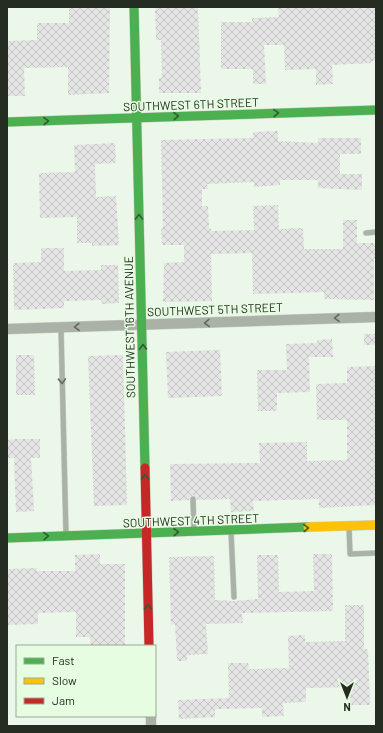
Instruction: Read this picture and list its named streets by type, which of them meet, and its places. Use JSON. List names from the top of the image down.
{
  "streets": {
    "street": [
      "SOUTHWEST 6TH STREET",
      "SOUTHWEST 5TH STREET",
      "SOUTHWEST 16TH AVENUE",
      "SOUTHWEST 4TH STREET"
    ]
  },
  "crossings": [
    ["SOUTHWEST 6TH STREET", "SOUTHWEST 16TH AVENUE"],
    ["SOUTHWEST 5TH STREET", "SOUTHWEST 16TH AVENUE"],
    ["SOUTHWEST 16TH AVENUE", "SOUTHWEST 4TH STREET"]
  ],
  "one_way": [
    "SOUTHWEST 6TH STREET",
    "SOUTHWEST 5TH STREET",
    "SOUTHWEST 16TH AVENUE",
    "SOUTHWEST 4TH STREET"
  ],
  "legend": ["Fast", "Slow", "Jam"],
  "north": "bottom"
}
